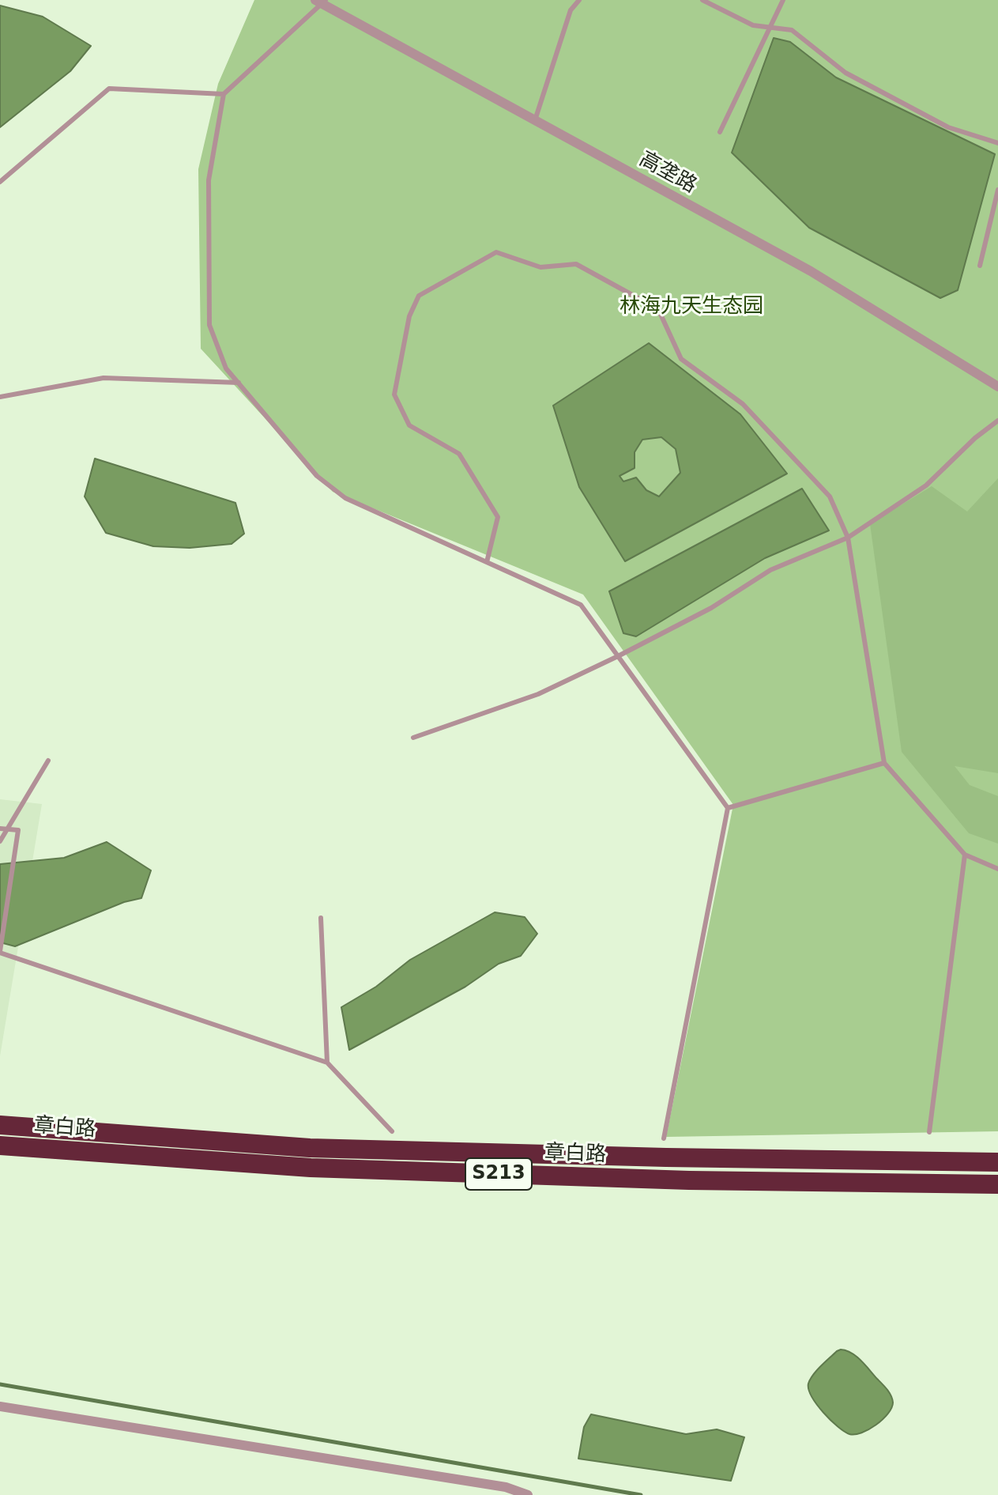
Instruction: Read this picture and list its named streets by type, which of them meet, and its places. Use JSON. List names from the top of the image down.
{
  "streets": {
    "highway": ["章白路", "S213"],
    "street": ["高垄路"]
  },
  "parks": ["林海九天生态园"]
}
